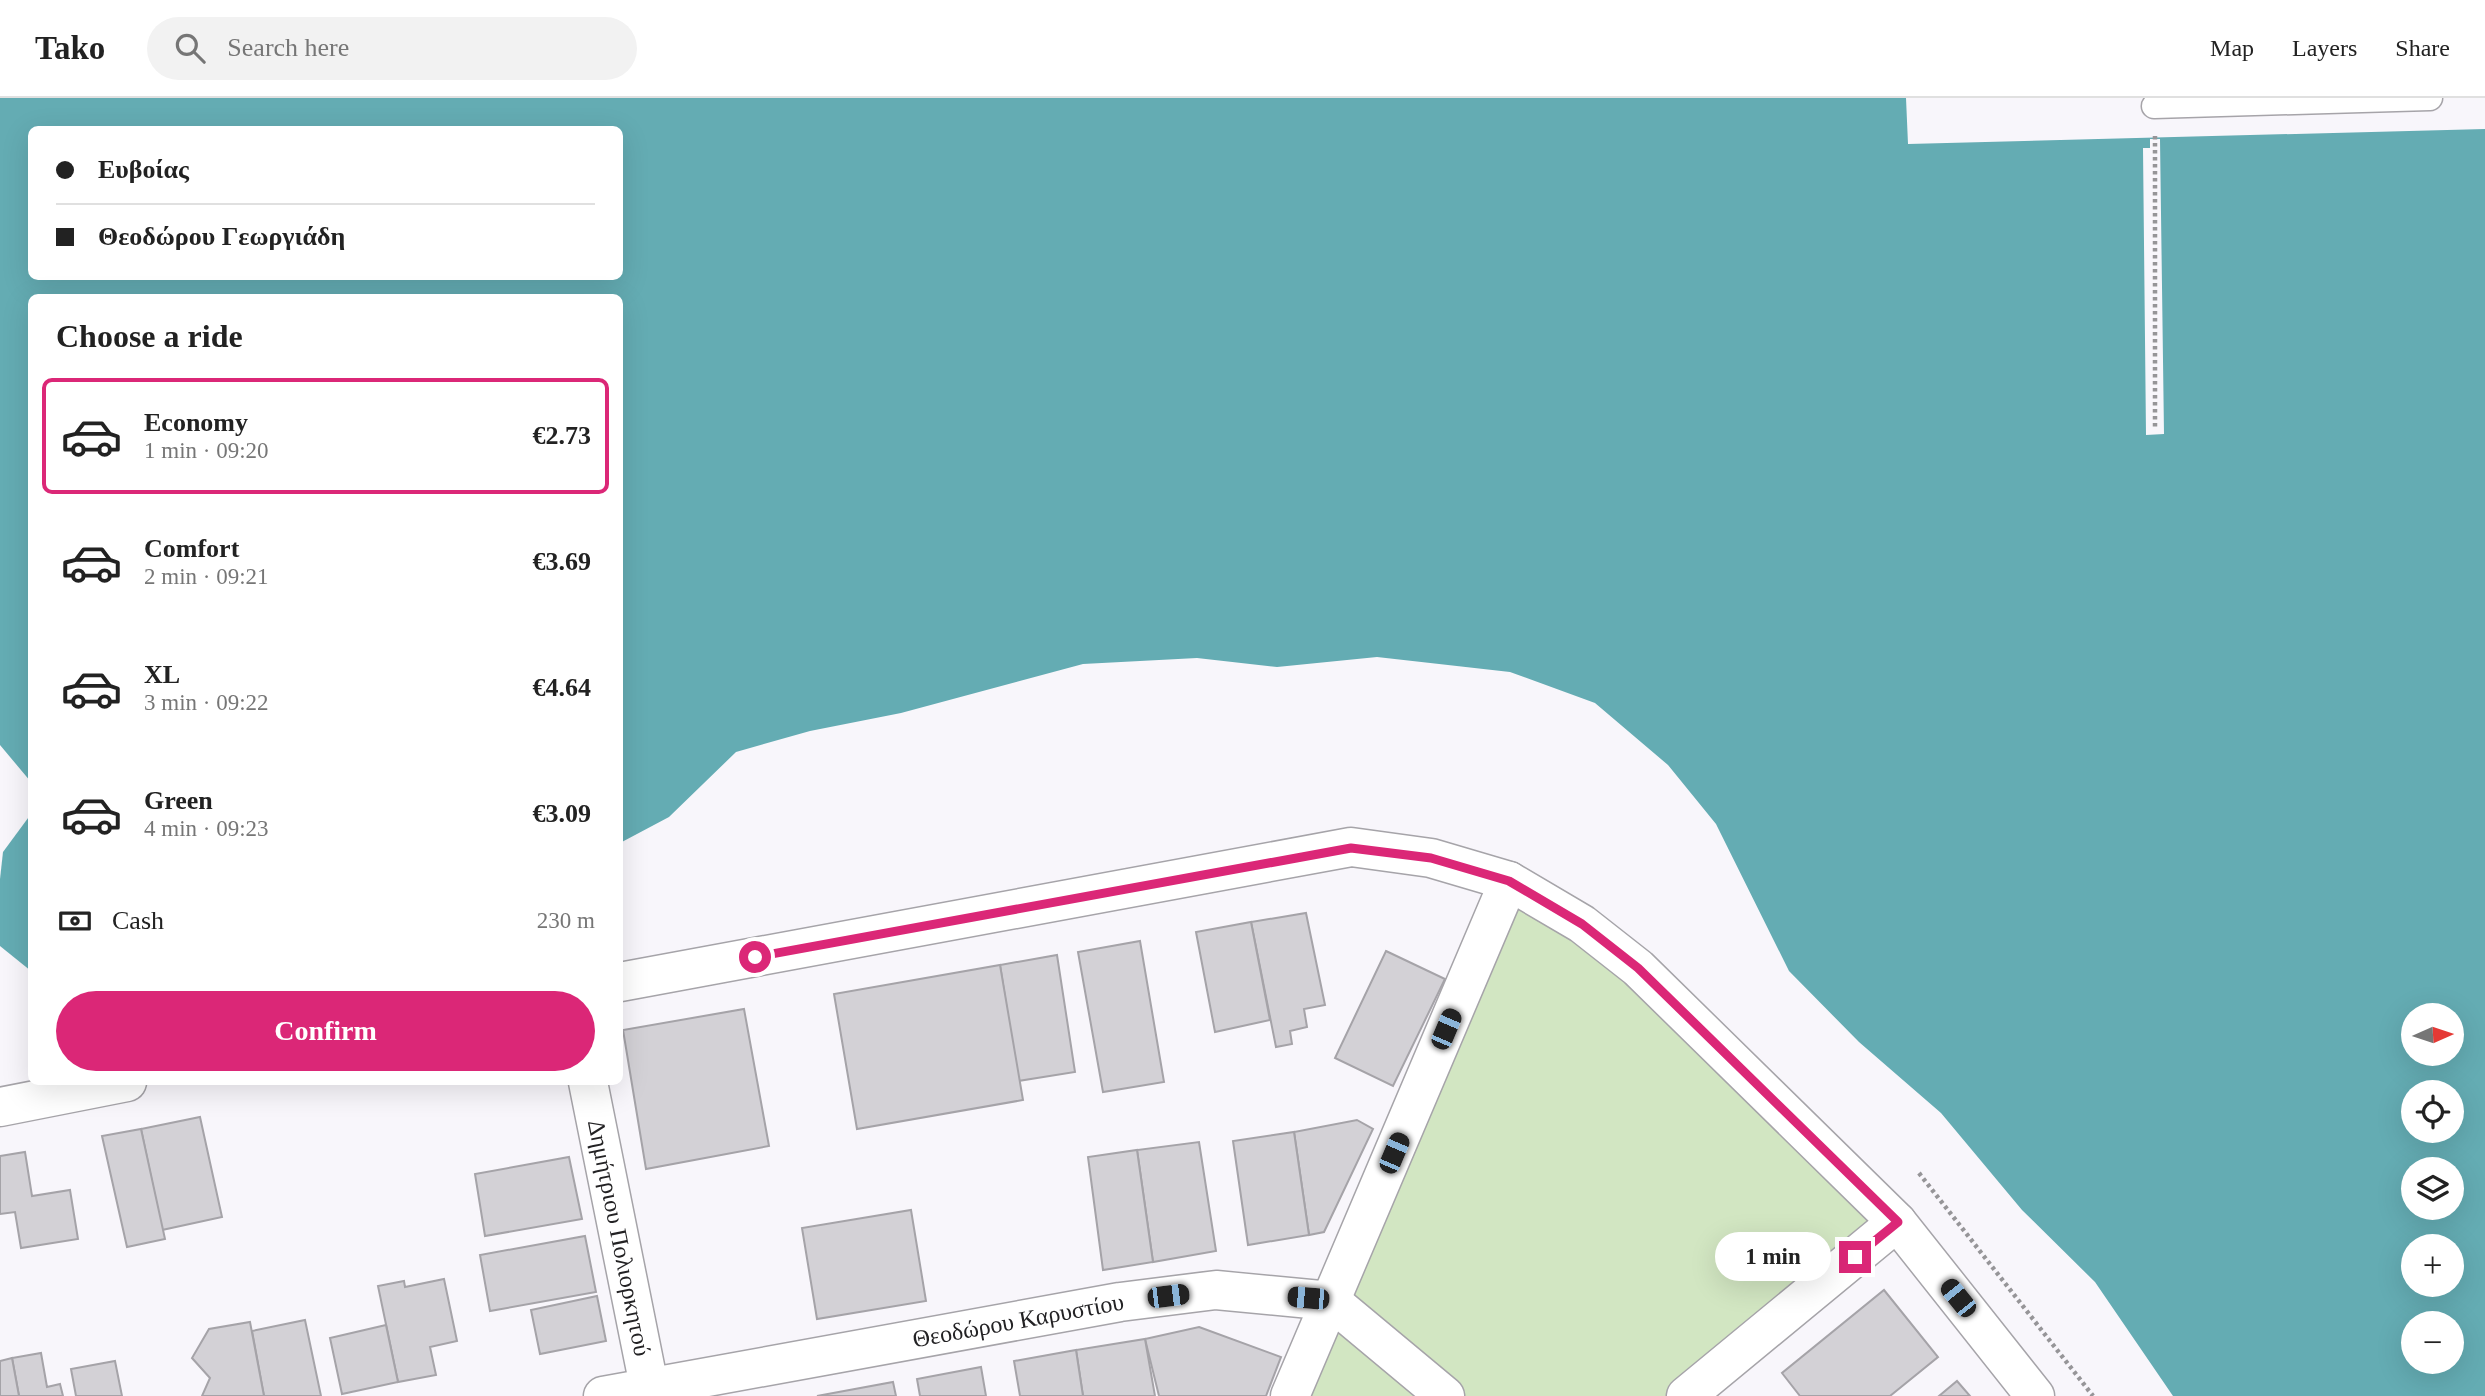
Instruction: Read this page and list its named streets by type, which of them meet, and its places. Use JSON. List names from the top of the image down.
{
  "streets": {
    "street": ["Δημήτριου Πολιορκητού", "Θεοδώρου Καρυστίου"]
  },
  "crossings": [
    ["Δημήτριου Πολιορκητού", "Θεοδώρου Καρυστίου"]
  ],
  "north": "right",
  "page": {
    "header": "Tako",
    "search": "Search here",
    "nav": ["Map", "Layers", "Share"],
    "banner": ["Ευβοίας", "Θεοδώρου Γεωργιάδη"],
    "heading": "Choose a ride",
    "list": [
      {
        "name": "Economy",
        "note": "1 min · 09:20",
        "value": "€2.73"
      },
      {
        "name": "Comfort",
        "note": "2 min · 09:21",
        "value": "€3.69"
      },
      {
        "name": "XL",
        "note": "3 min · 09:22",
        "value": "€4.64"
      },
      {
        "name": "Green",
        "note": "4 min · 09:23",
        "value": "€3.09"
      }
    ],
    "pay": ["Cash", "230 m"],
    "buttons": "Confirm",
    "map_buttons": ["+", "−"],
    "bubble": "1 min"
  }
}
